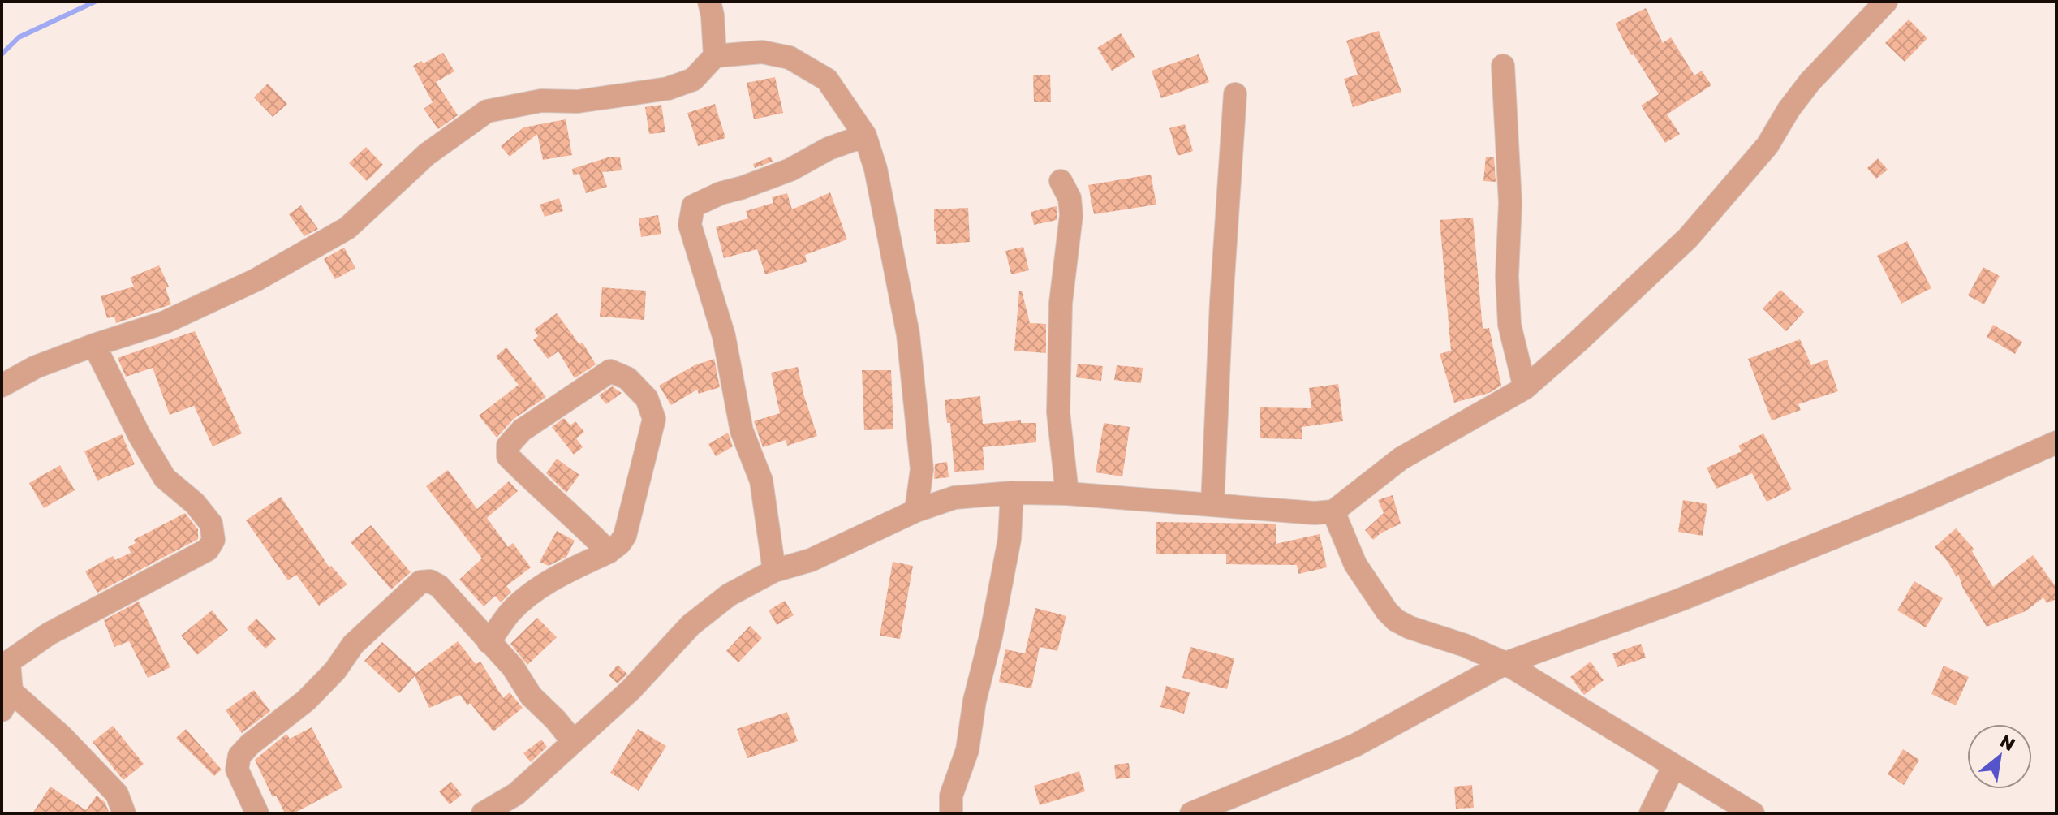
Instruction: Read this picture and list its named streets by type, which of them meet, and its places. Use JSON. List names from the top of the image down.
{
  "north": "top right"
}
